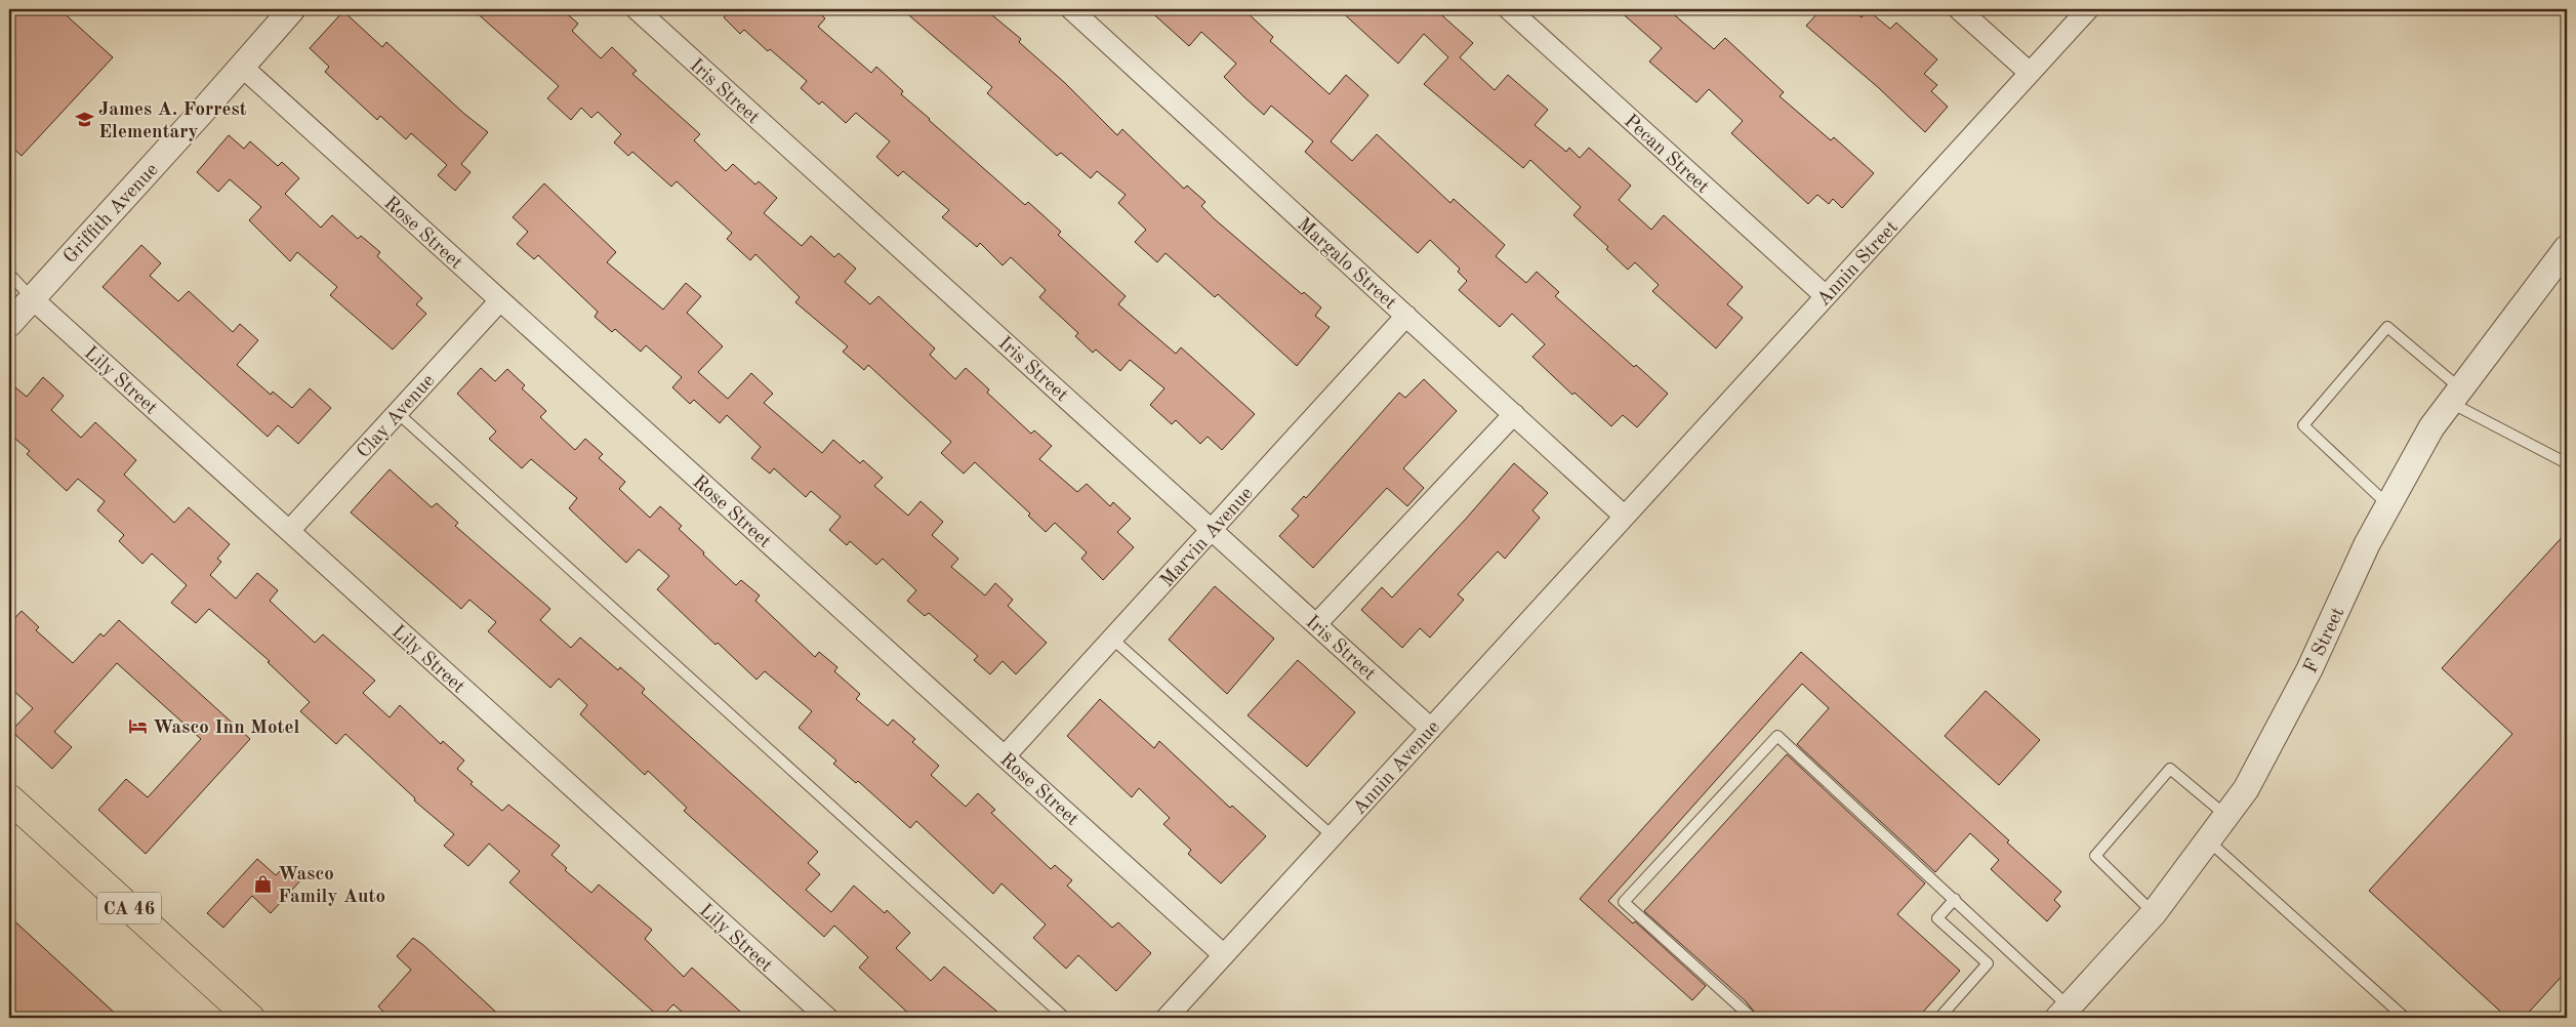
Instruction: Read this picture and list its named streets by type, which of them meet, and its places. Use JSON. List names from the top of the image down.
{
  "streets": {
    "highway": ["CA 46"],
    "street": [
      "Iris Street",
      "Pecan Street",
      "Griffith Avenue",
      "Rose Street",
      "Margalo Street",
      "Annin Street",
      "Lily Street",
      "Clay Avenue",
      "Marvin Avenue",
      "F Street",
      "Annin Avenue"
    ]
  },
  "crossings": [
    ["Iris Street", "Marvin Avenue"],
    ["Iris Street", "Annin Avenue"],
    ["Pecan Street", "Annin Street"],
    ["Griffith Avenue", "Rose Street"],
    ["Griffith Avenue", "Lily Street"],
    ["Rose Street", "Clay Avenue"],
    ["Rose Street", "Marvin Avenue"],
    ["Rose Street", "Annin Avenue"],
    ["Margalo Street", "Annin Street"],
    ["Margalo Street", "Marvin Avenue"],
    ["Margalo Street", "Annin Avenue"],
    ["Annin Street", "Annin Avenue"],
    ["Lily Street", "Clay Avenue"]
  ],
  "places": {
    "school or university": ["James A. Forrest Elementary"],
    "hotel": ["Wasco Inn Motel"],
    "shop": ["Wasco Family Auto"]
  }
}
